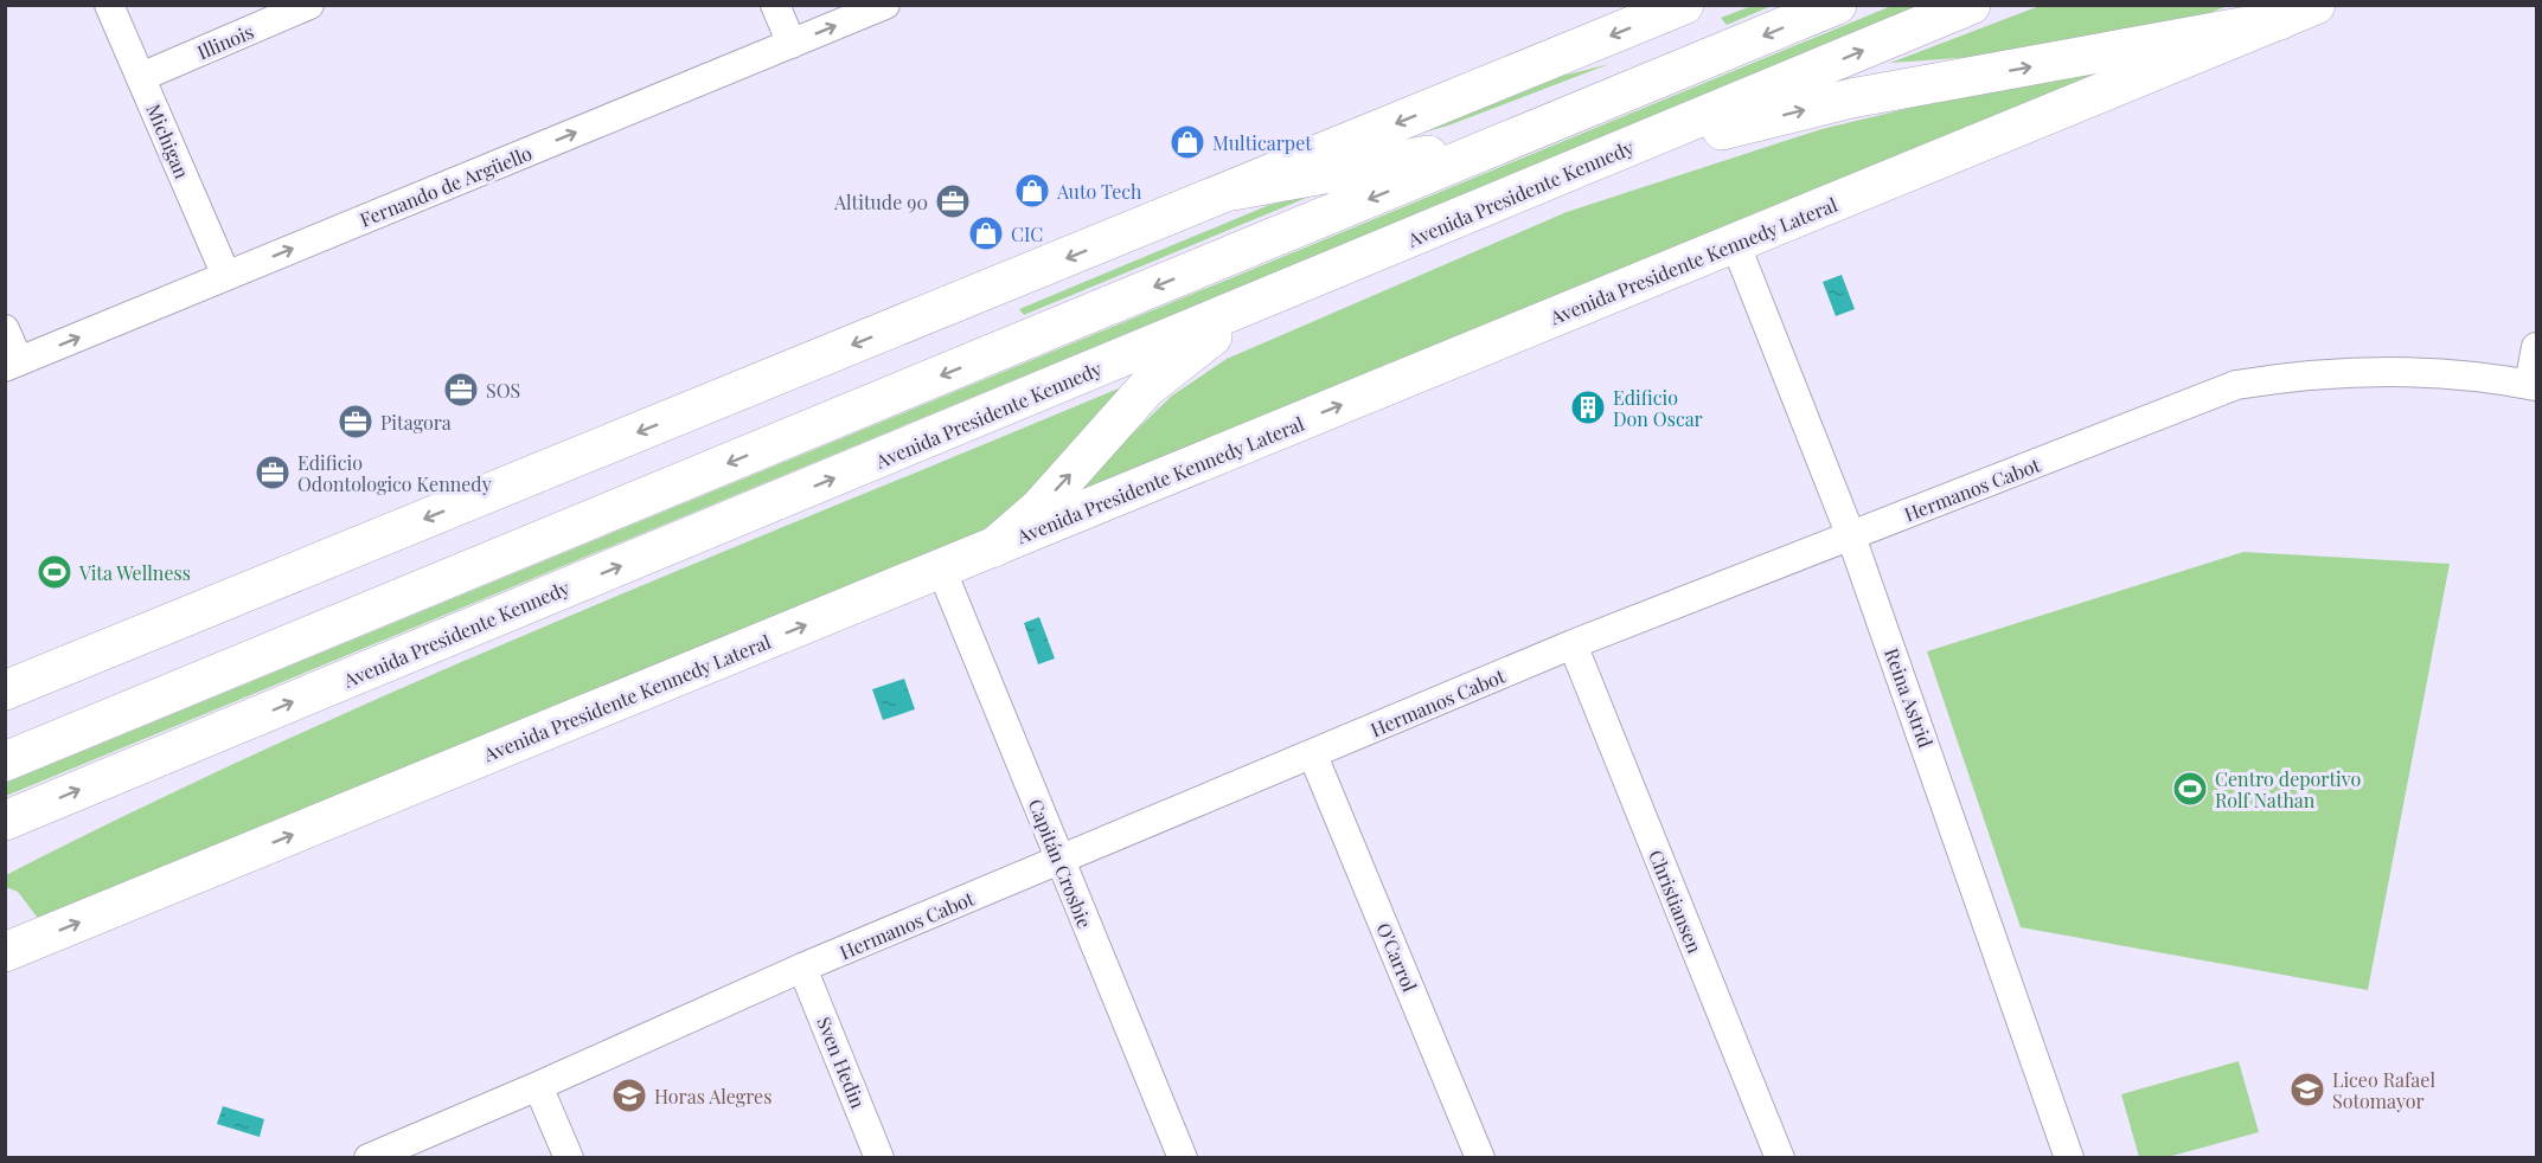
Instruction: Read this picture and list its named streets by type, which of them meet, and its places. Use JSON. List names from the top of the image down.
{
  "streets": {
    "main road": ["Avenida Presidente Kennedy", "Avenida Presidente Kennedy Lateral"],
    "street": [
      "Illinois",
      "Michigan",
      "Fernando de Argüello",
      "Hermanos Cabot",
      "Reina Astrid",
      "Capitán Crosbie",
      "Christiansen",
      "O'Carrol",
      "Sven Hedin"
    ]
  },
  "crossings": [
    ["Illinois", "Michigan"],
    ["Michigan", "Fernando de Argüello"],
    ["Avenida Presidente Kennedy Lateral", "Reina Astrid"],
    ["Avenida Presidente Kennedy Lateral", "Capitán Crosbie"],
    ["Hermanos Cabot", "Reina Astrid"],
    ["Hermanos Cabot", "Capitán Crosbie"],
    ["Hermanos Cabot", "Christiansen"],
    ["Hermanos Cabot", "O'Carrol"],
    ["Hermanos Cabot", "Sven Hedin"]
  ],
  "one_way": ["Fernando de Argüello"],
  "places": {
    "shop": ["Multicarpet", "Auto Tech", "CIC"],
    "office": [
      "Altitude 90",
      "SOS",
      "Pitagora",
      "Edificio Odontologico Kennedy"
    ],
    "building": ["Edificio Don Oscar"],
    "sports": ["Vita Wellness", "Centro deportivo Rolf Nathan"],
    "school or university": ["Liceo Rafael Sotomayor", "Horas Alegres"]
  }
}
